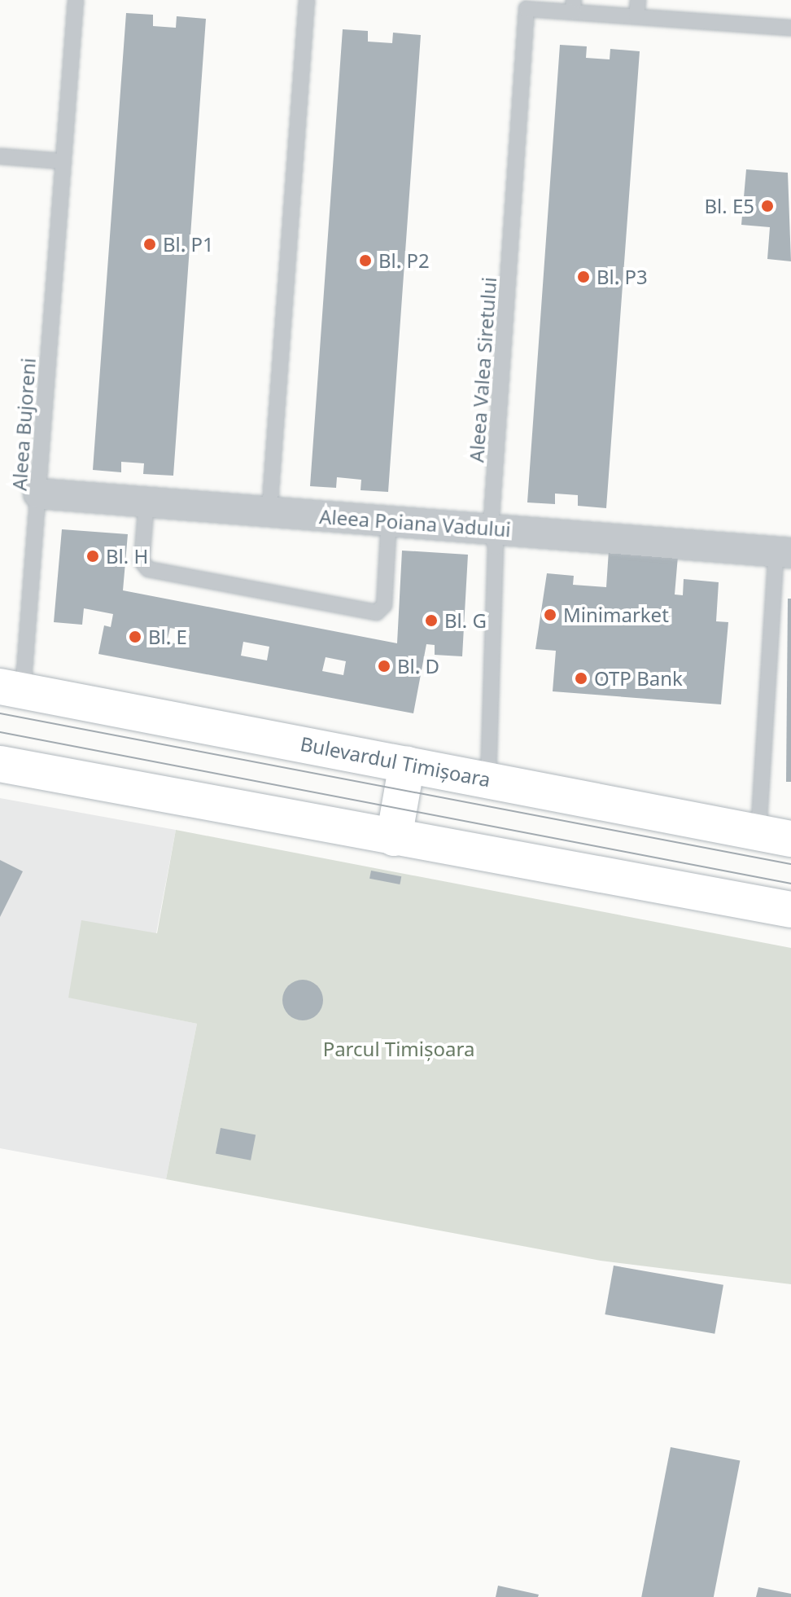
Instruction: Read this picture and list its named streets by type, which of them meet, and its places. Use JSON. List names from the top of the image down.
{
  "streets": {
    "main road": ["Bulevardul Timișoara"],
    "street": ["Aleea Poiana Vadului"],
    "lane": ["Aleea Valea Siretului", "Aleea Bujoreni"]
  },
  "crossings": [
    ["Aleea Valea Siretului", "Aleea Poiana Vadului"],
    ["Aleea Valea Siretului", "Bulevardul Timișoara"],
    ["Aleea Bujoreni", "Aleea Poiana Vadului"],
    ["Aleea Bujoreni", "Bulevardul Timișoara"]
  ],
  "parks": ["Parcul Timișoara"],
  "places": [
    "Bl. E5",
    "Bl. P1",
    "Bl. P2",
    "Bl. P3",
    "Bl. H",
    "Minimarket",
    "Bl. G",
    "Bl. E",
    "Bl. D",
    "OTP Bank"
  ]
}
